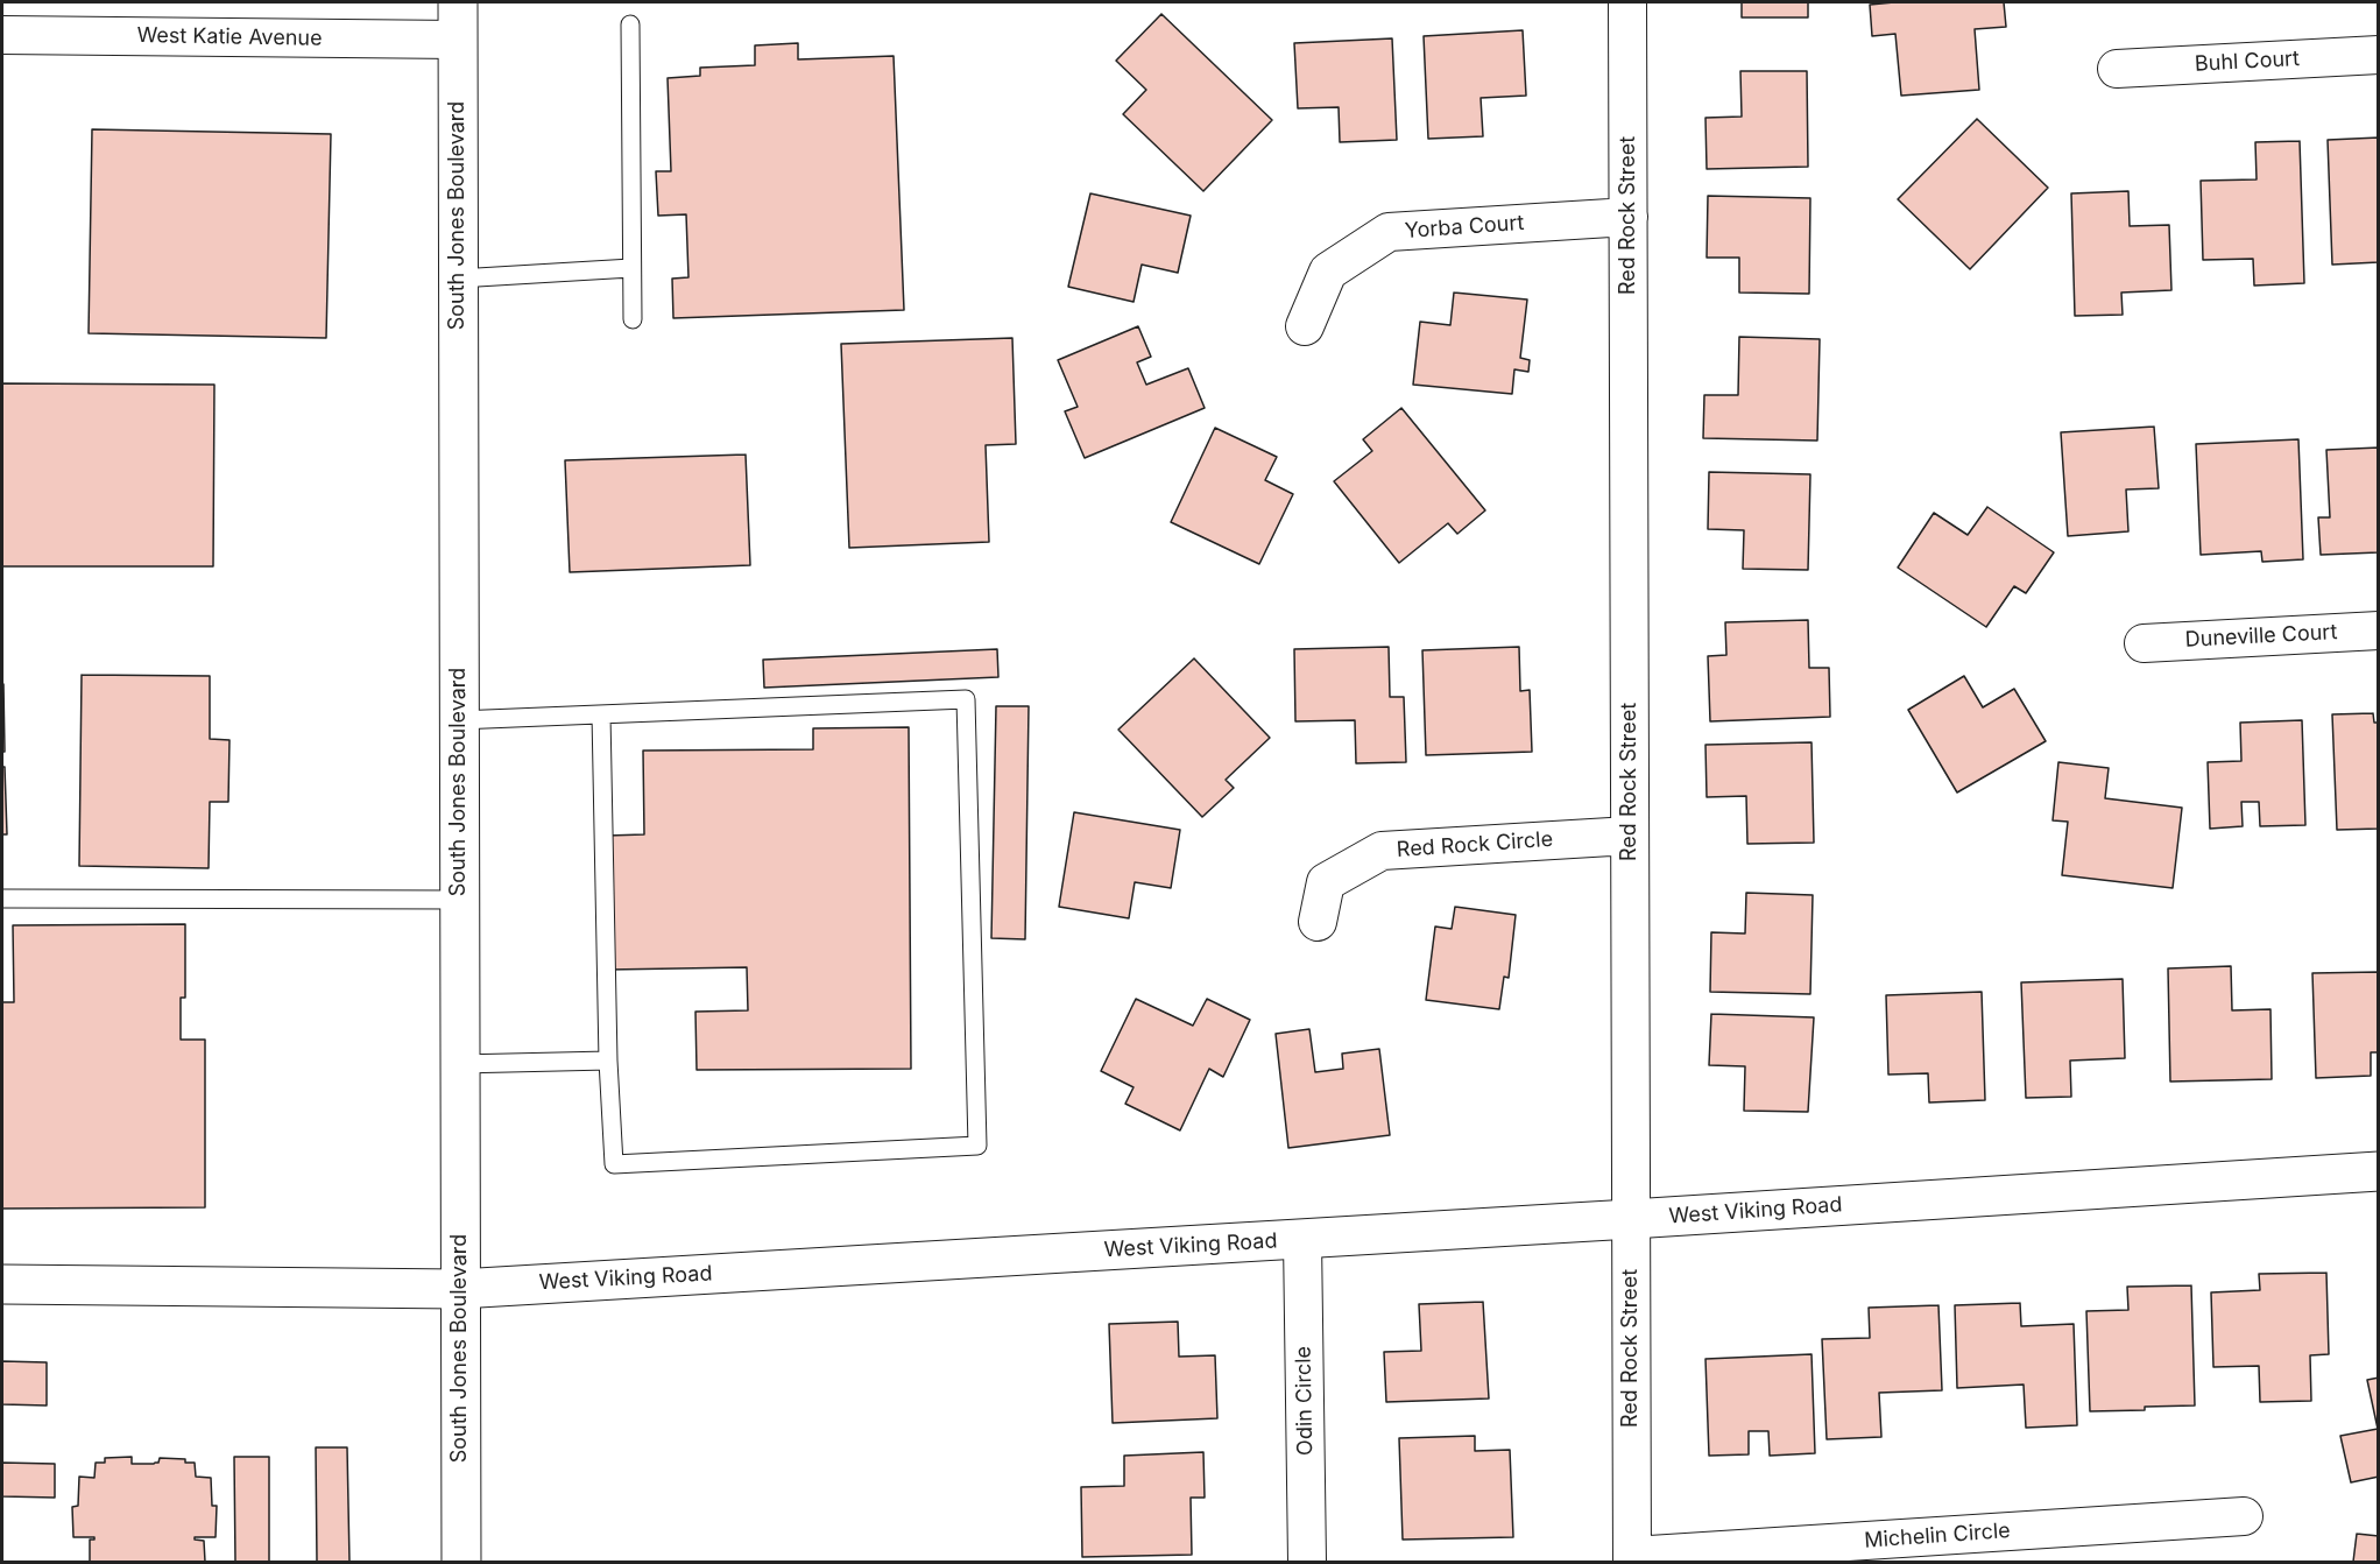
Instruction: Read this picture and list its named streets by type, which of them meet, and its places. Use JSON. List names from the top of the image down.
{
  "streets": {
    "street": [
      "West Katie Avenue",
      "Buhl Court",
      "South Jones Boulevard",
      "Red Rock Street",
      "Yorba Court",
      "Duneville Court",
      "Red Rock Circle",
      "West Viking Road",
      "Odin Circle",
      "Michelin Circle"
    ]
  },
  "crossings": [
    ["West Katie Avenue", "South Jones Boulevard"],
    ["South Jones Boulevard", "West Viking Road"],
    ["Red Rock Street", "Yorba Court"],
    ["Red Rock Street", "Red Rock Circle"],
    ["Red Rock Street", "West Viking Road"],
    ["Red Rock Street", "Michelin Circle"],
    ["West Viking Road", "Odin Circle"]
  ]
}
